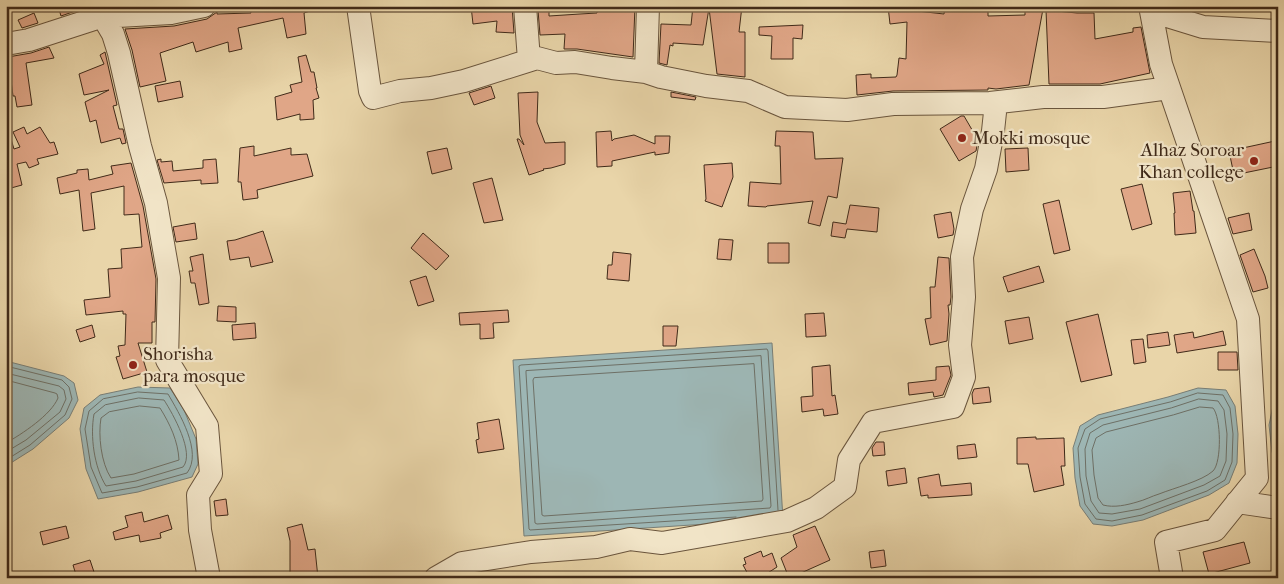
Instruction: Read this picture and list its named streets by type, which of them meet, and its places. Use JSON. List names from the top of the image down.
{
  "places": ["Mokki mosque", "Alhaz Soroar Khan college", "Shorisha para mosque"]
}
